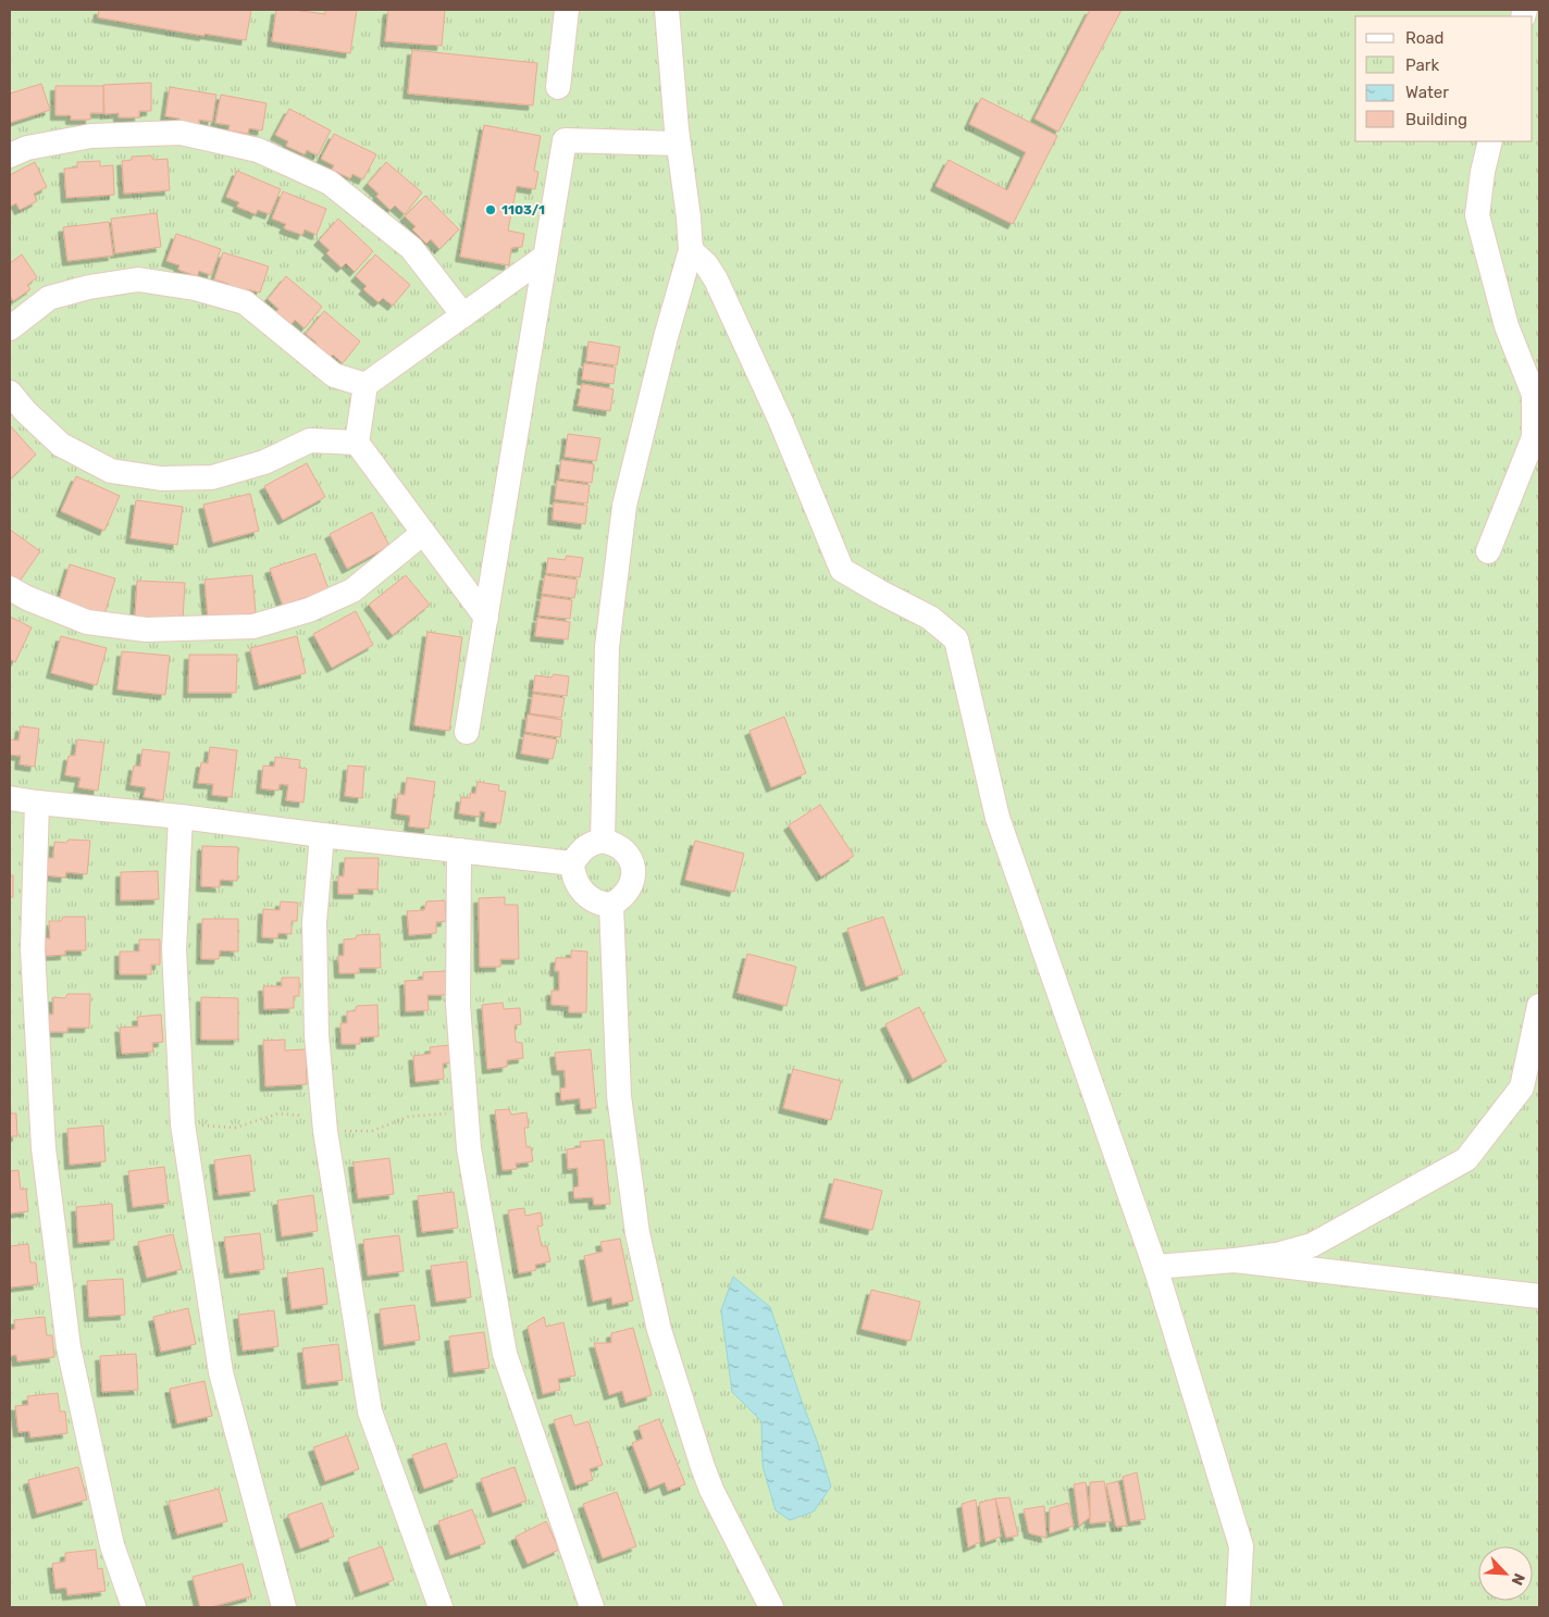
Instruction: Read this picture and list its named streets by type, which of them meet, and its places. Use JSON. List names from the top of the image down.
{
  "places": ["1103/1"],
  "legend": [
    "Road",
    "Park",
    "Water",
    "Building"
  ],
  "north": "bottom right"
}
